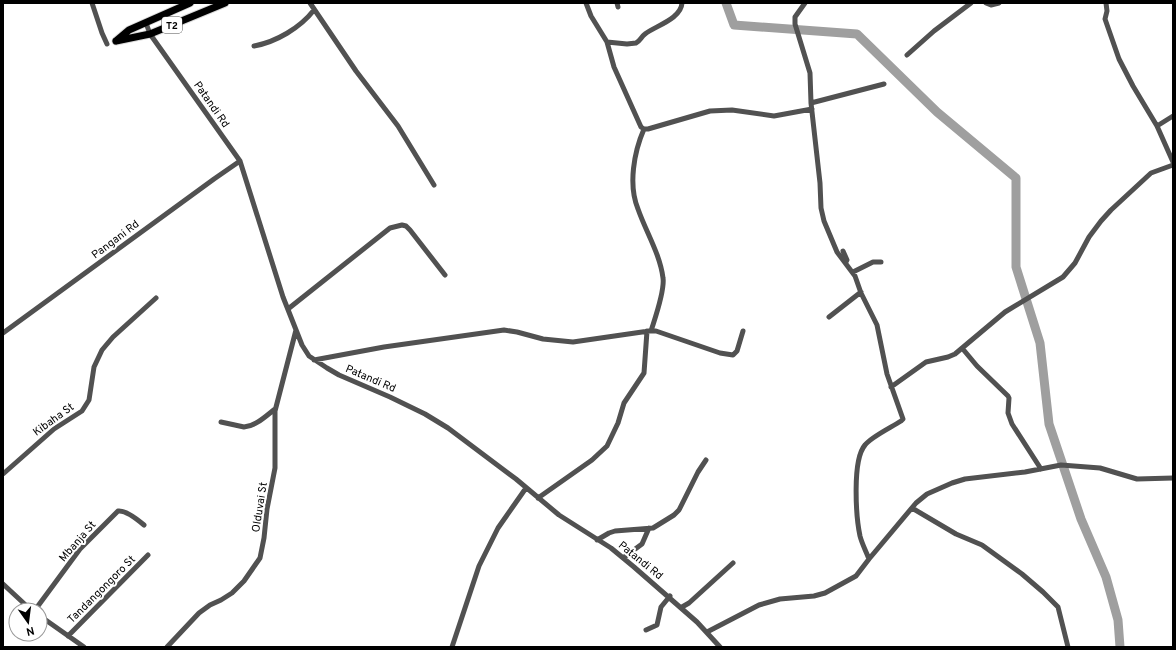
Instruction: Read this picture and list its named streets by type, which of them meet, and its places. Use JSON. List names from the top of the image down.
{
  "streets": {
    "highway": ["T2"],
    "street": [
      "Patandi Rd",
      "Pangani Rd",
      "Kibaha St",
      "Olduvai St",
      "Mbanja St",
      "Tandangongoro St"
    ]
  },
  "crossings": [
    ["T2", "Patandi Rd"],
    ["Patandi Rd", "Pangani Rd"],
    ["Patandi Rd", "Olduvai St"]
  ],
  "north": "bottom"
}
